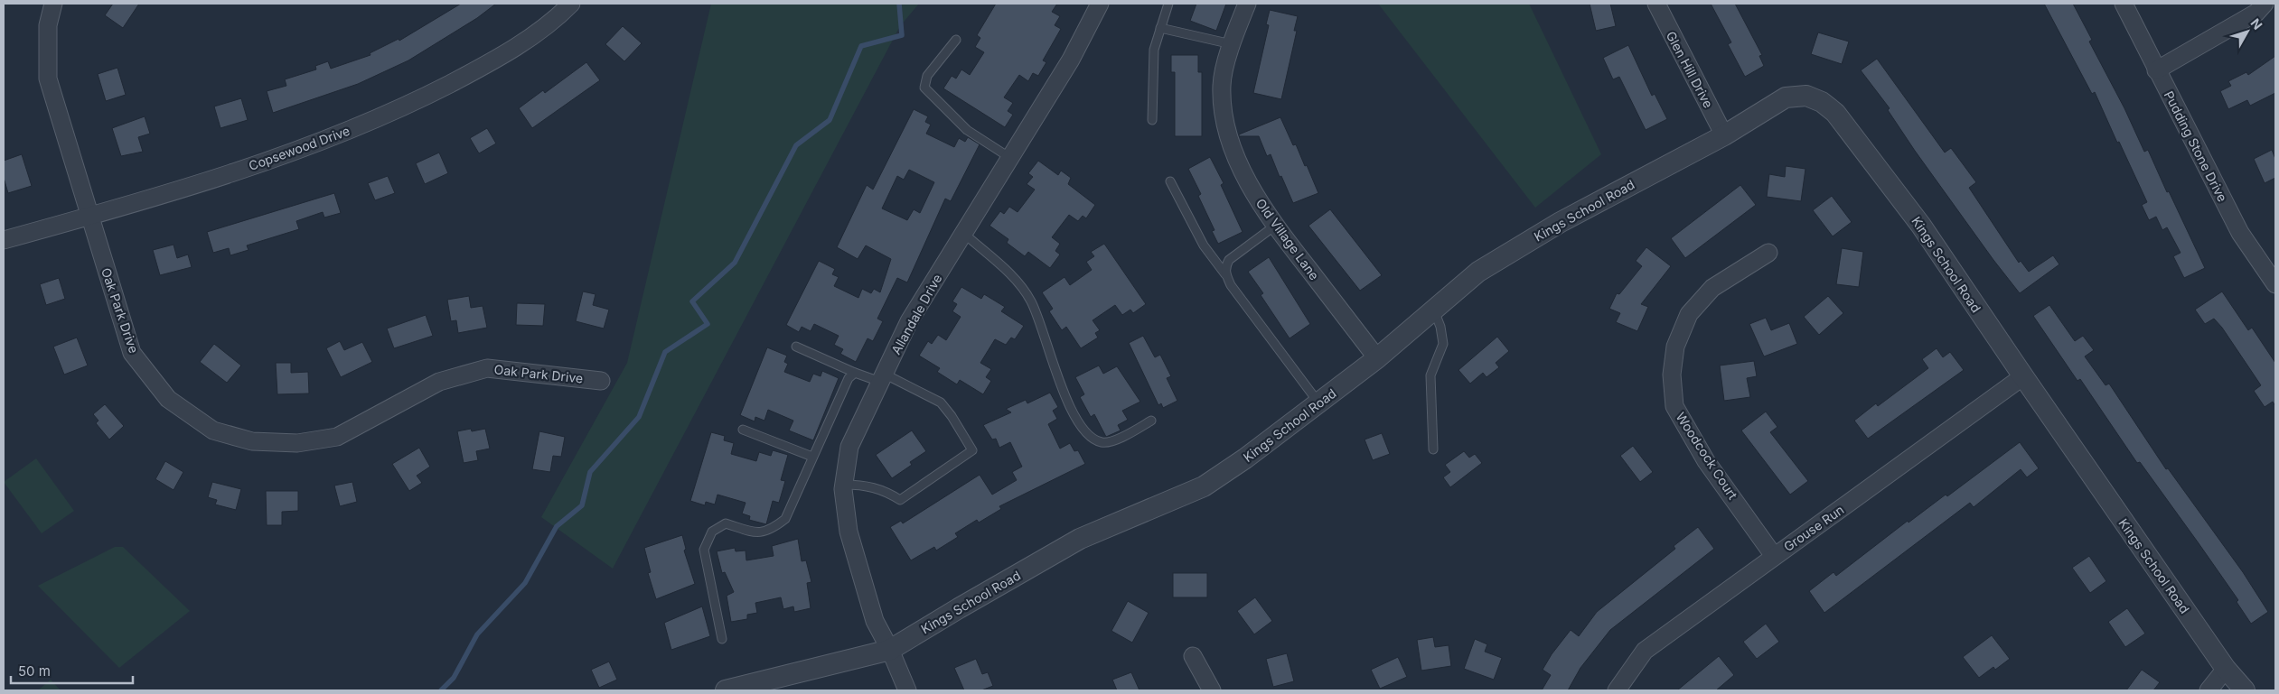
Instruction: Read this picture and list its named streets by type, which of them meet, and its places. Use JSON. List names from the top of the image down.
{
  "streets": {
    "street": [
      "Glen Hill Drive",
      "Pudding Stone Drive",
      "Copsewood Drive",
      "Kings School Road",
      "Old Village Lane",
      "Oak Park Drive",
      "Allandale Drive",
      "Woodcock Court",
      "Grouse Run"
    ]
  },
  "crossings": [
    ["Glen Hill Drive", "Kings School Road"],
    ["Copsewood Drive", "Oak Park Drive"],
    ["Kings School Road", "Old Village Lane"],
    ["Kings School Road", "Allandale Drive"],
    ["Kings School Road", "Grouse Run"],
    ["Woodcock Court", "Grouse Run"]
  ],
  "scale_bar": "50 m",
  "north": "top right"
}
